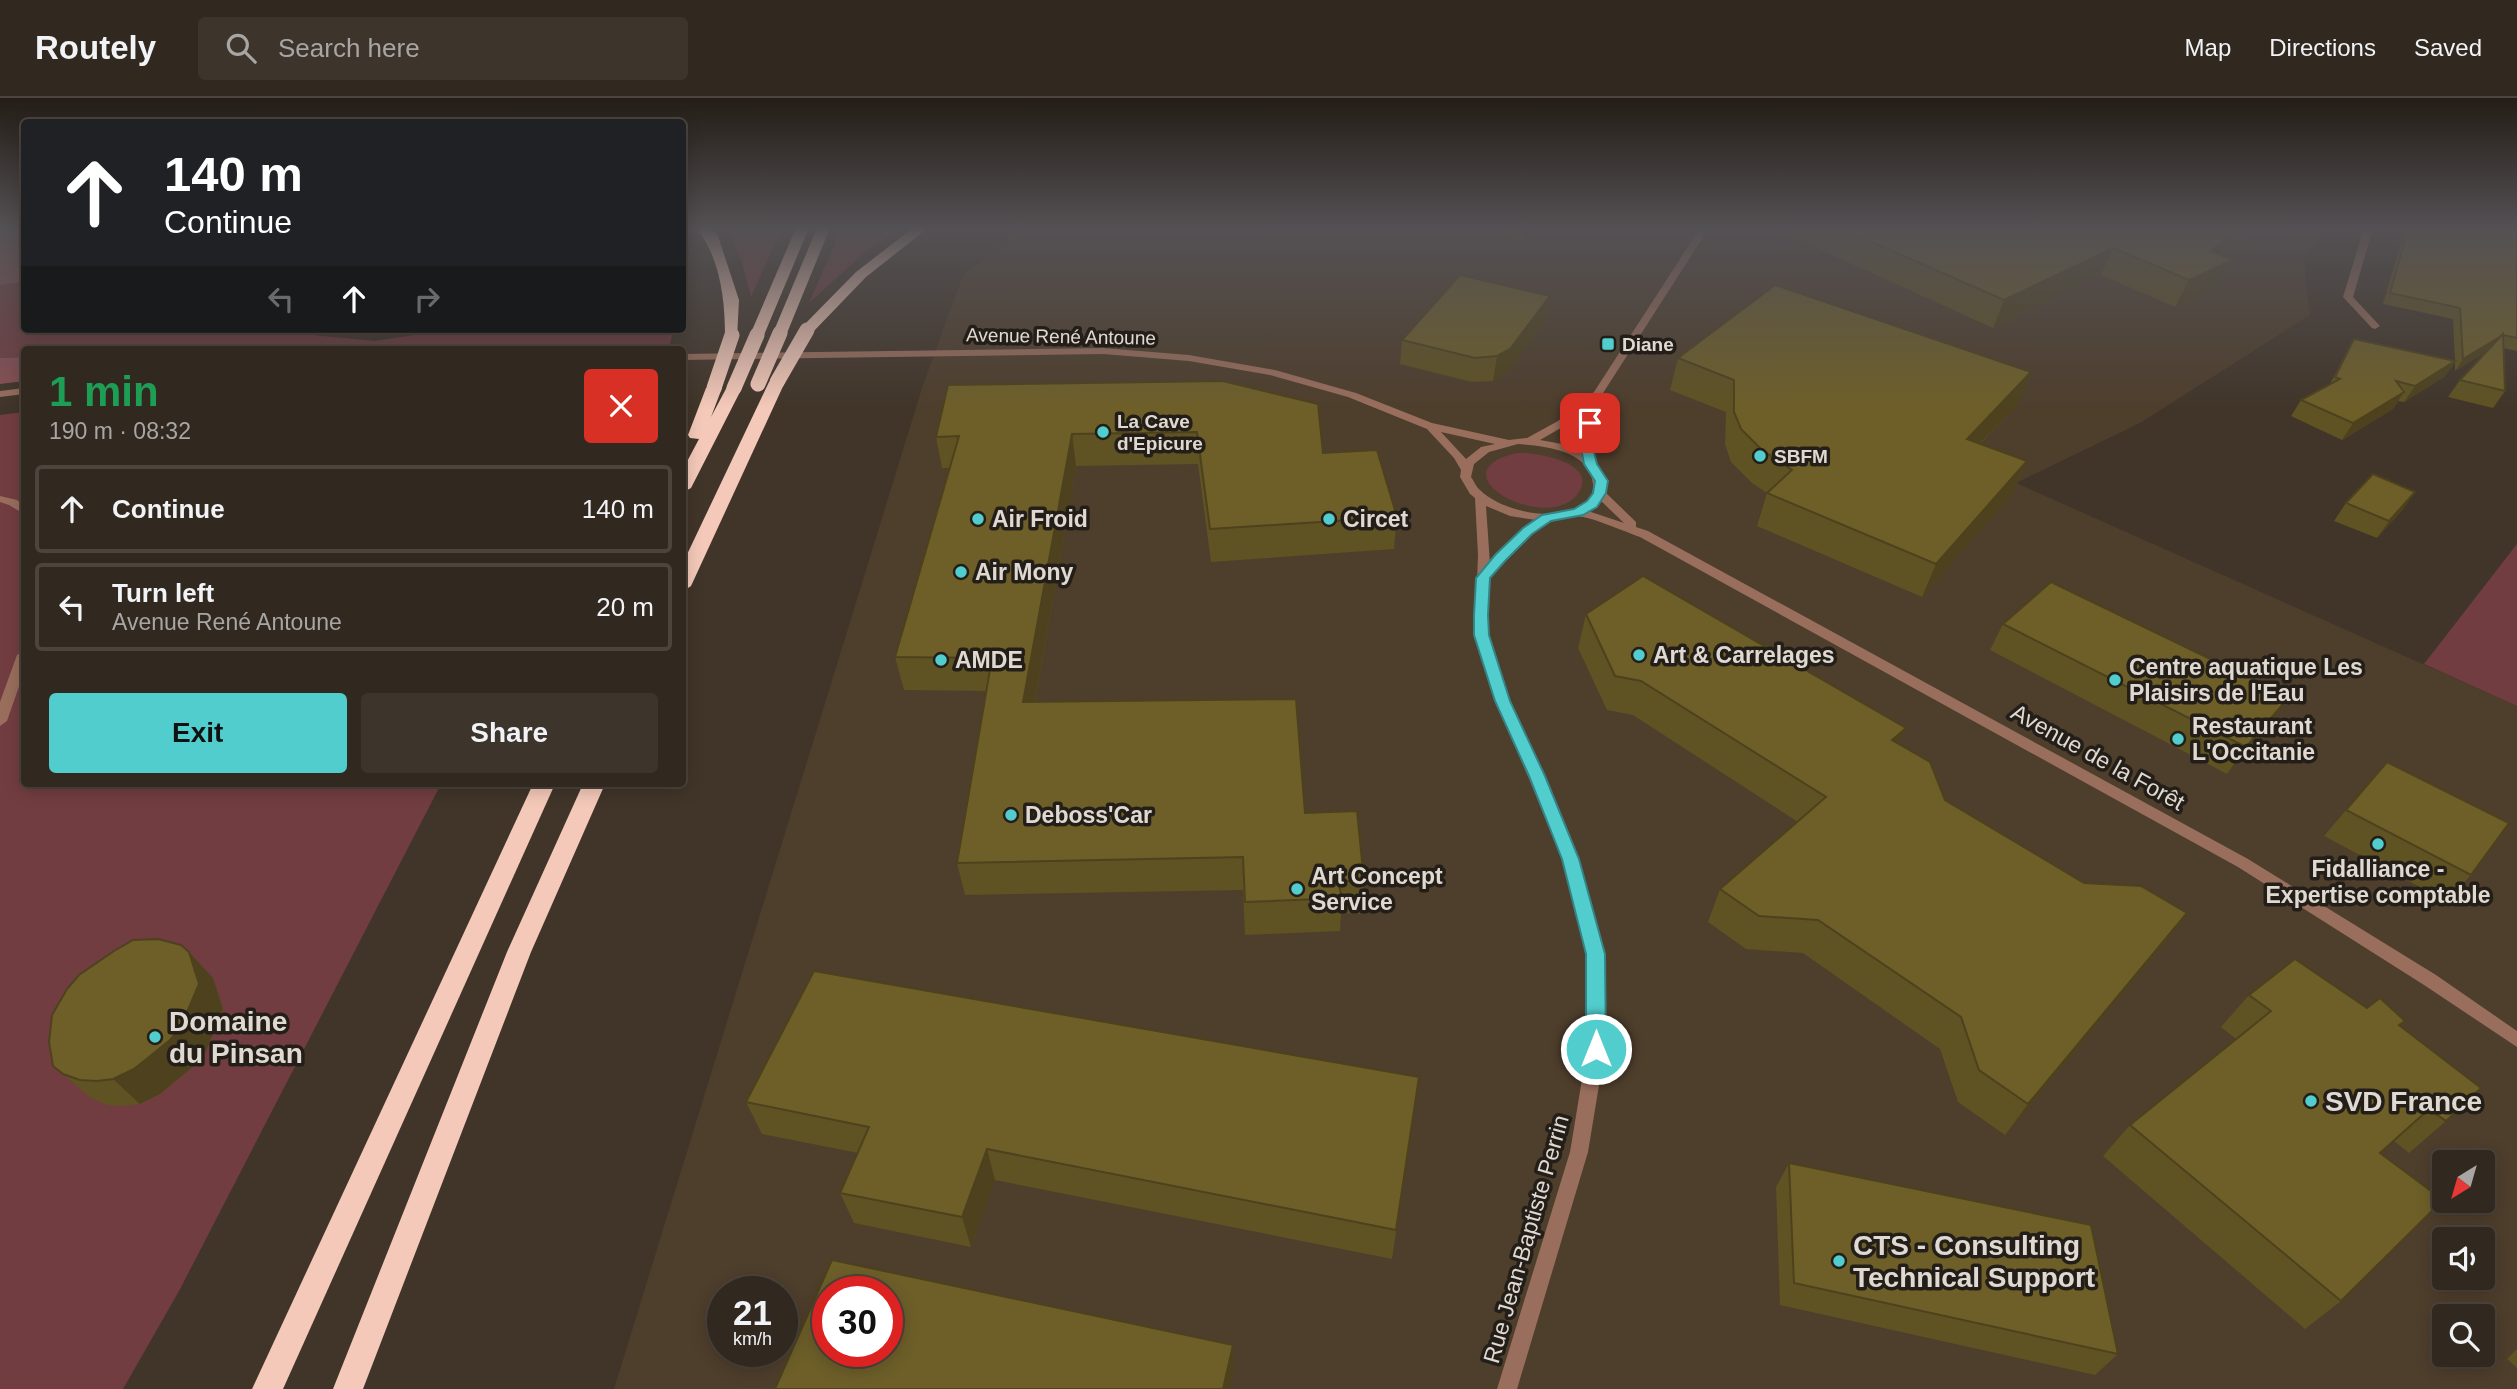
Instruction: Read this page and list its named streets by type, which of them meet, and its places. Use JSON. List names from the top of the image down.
{
  "streets": {
    "street": ["Avenue René Antoune", "Avenue de la Forêt", "Rue Jean-Baptiste Perrin"]
  },
  "crossings": [
    ["Avenue René Antoune", "Avenue de la Forêt"],
    ["Avenue René Antoune", "Rue Jean-Baptiste Perrin"],
    ["Avenue de la Forêt", "Rue Jean-Baptiste Perrin"]
  ],
  "places": {
    "transit": ["Diane"],
    "other": [
      "La Cave d'Epicure",
      "SBFM",
      "Air Froid",
      "Circet",
      "Air Mony",
      "Art & Carrelages",
      "AMDE",
      "Centre aquatique Les Plaisirs de l'Eau",
      "Restaurant L'Occitanie",
      "Deboss'Car",
      "Fidalliance - Expertise comptable",
      "Art Concept Service",
      "Domaine du Pinsan",
      "SVD France",
      "CTS - Consulting Technical Support"
    ]
  },
  "north": "bottom left",
  "page": {
    "header": "Routely",
    "search": "Search here",
    "nav": ["Map", "Directions", "Saved"],
    "turn": ["140 m", "Continue"],
    "heading": ["1 min", "190 m · 08:32"],
    "list": [
      {
        "name": "Continue",
        "value": "140 m"
      },
      {
        "name": "Turn left",
        "note": "Avenue René Antoune",
        "value": "20 m"
      }
    ],
    "buttons": ["Exit", "Share"],
    "speed": "21 km/h",
    "limit": "30"
  }
}
